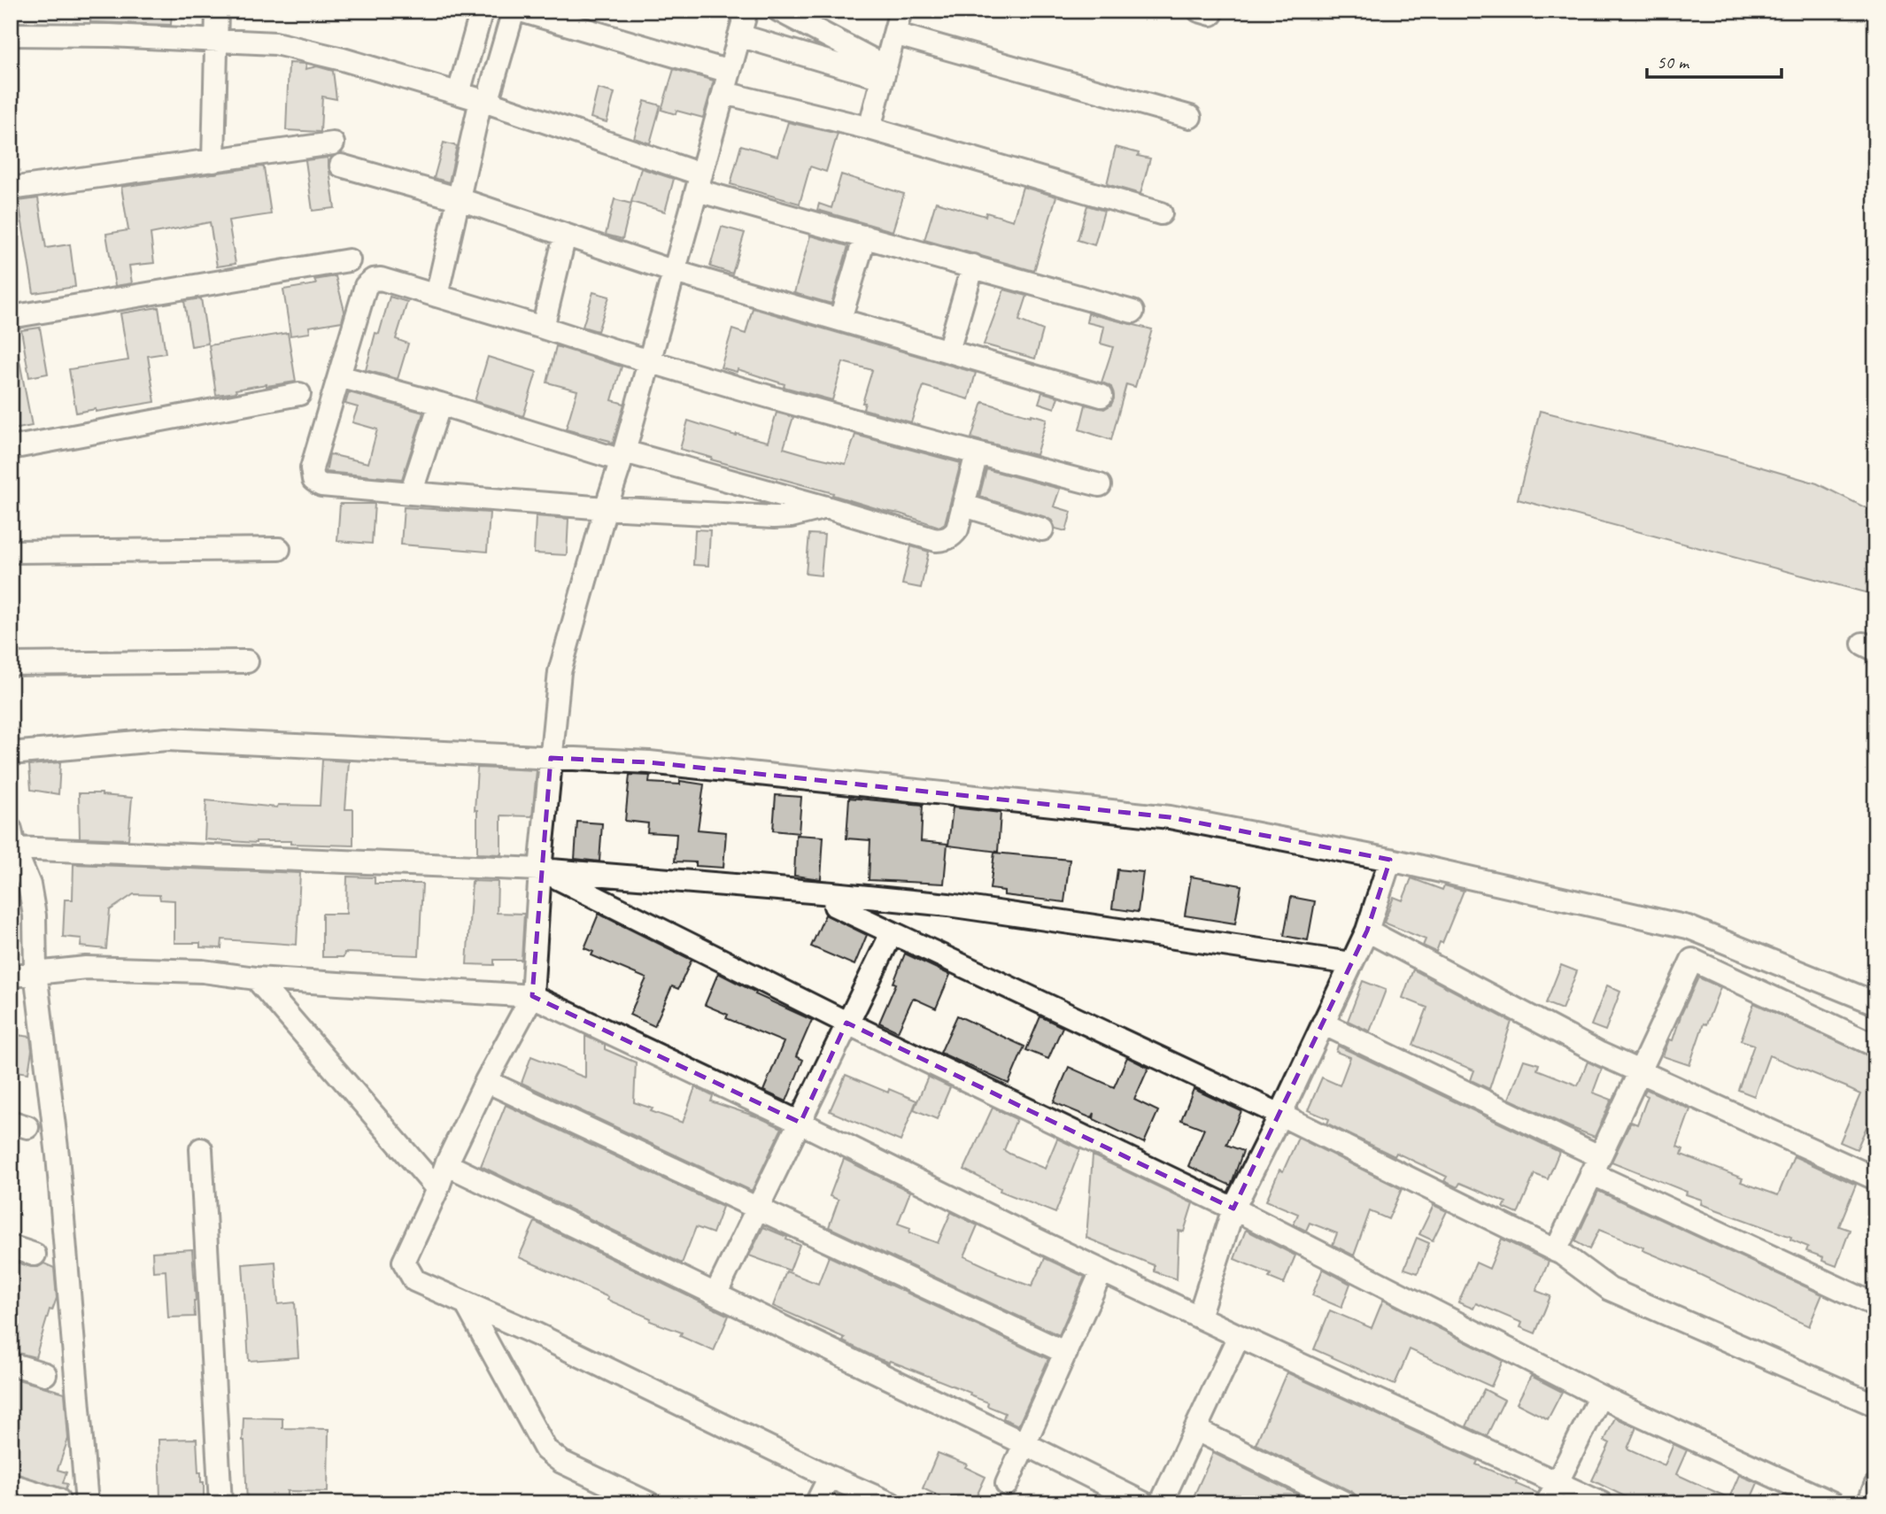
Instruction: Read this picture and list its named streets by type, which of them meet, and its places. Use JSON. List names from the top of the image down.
{
  "scale_bar": "50 m"
}
